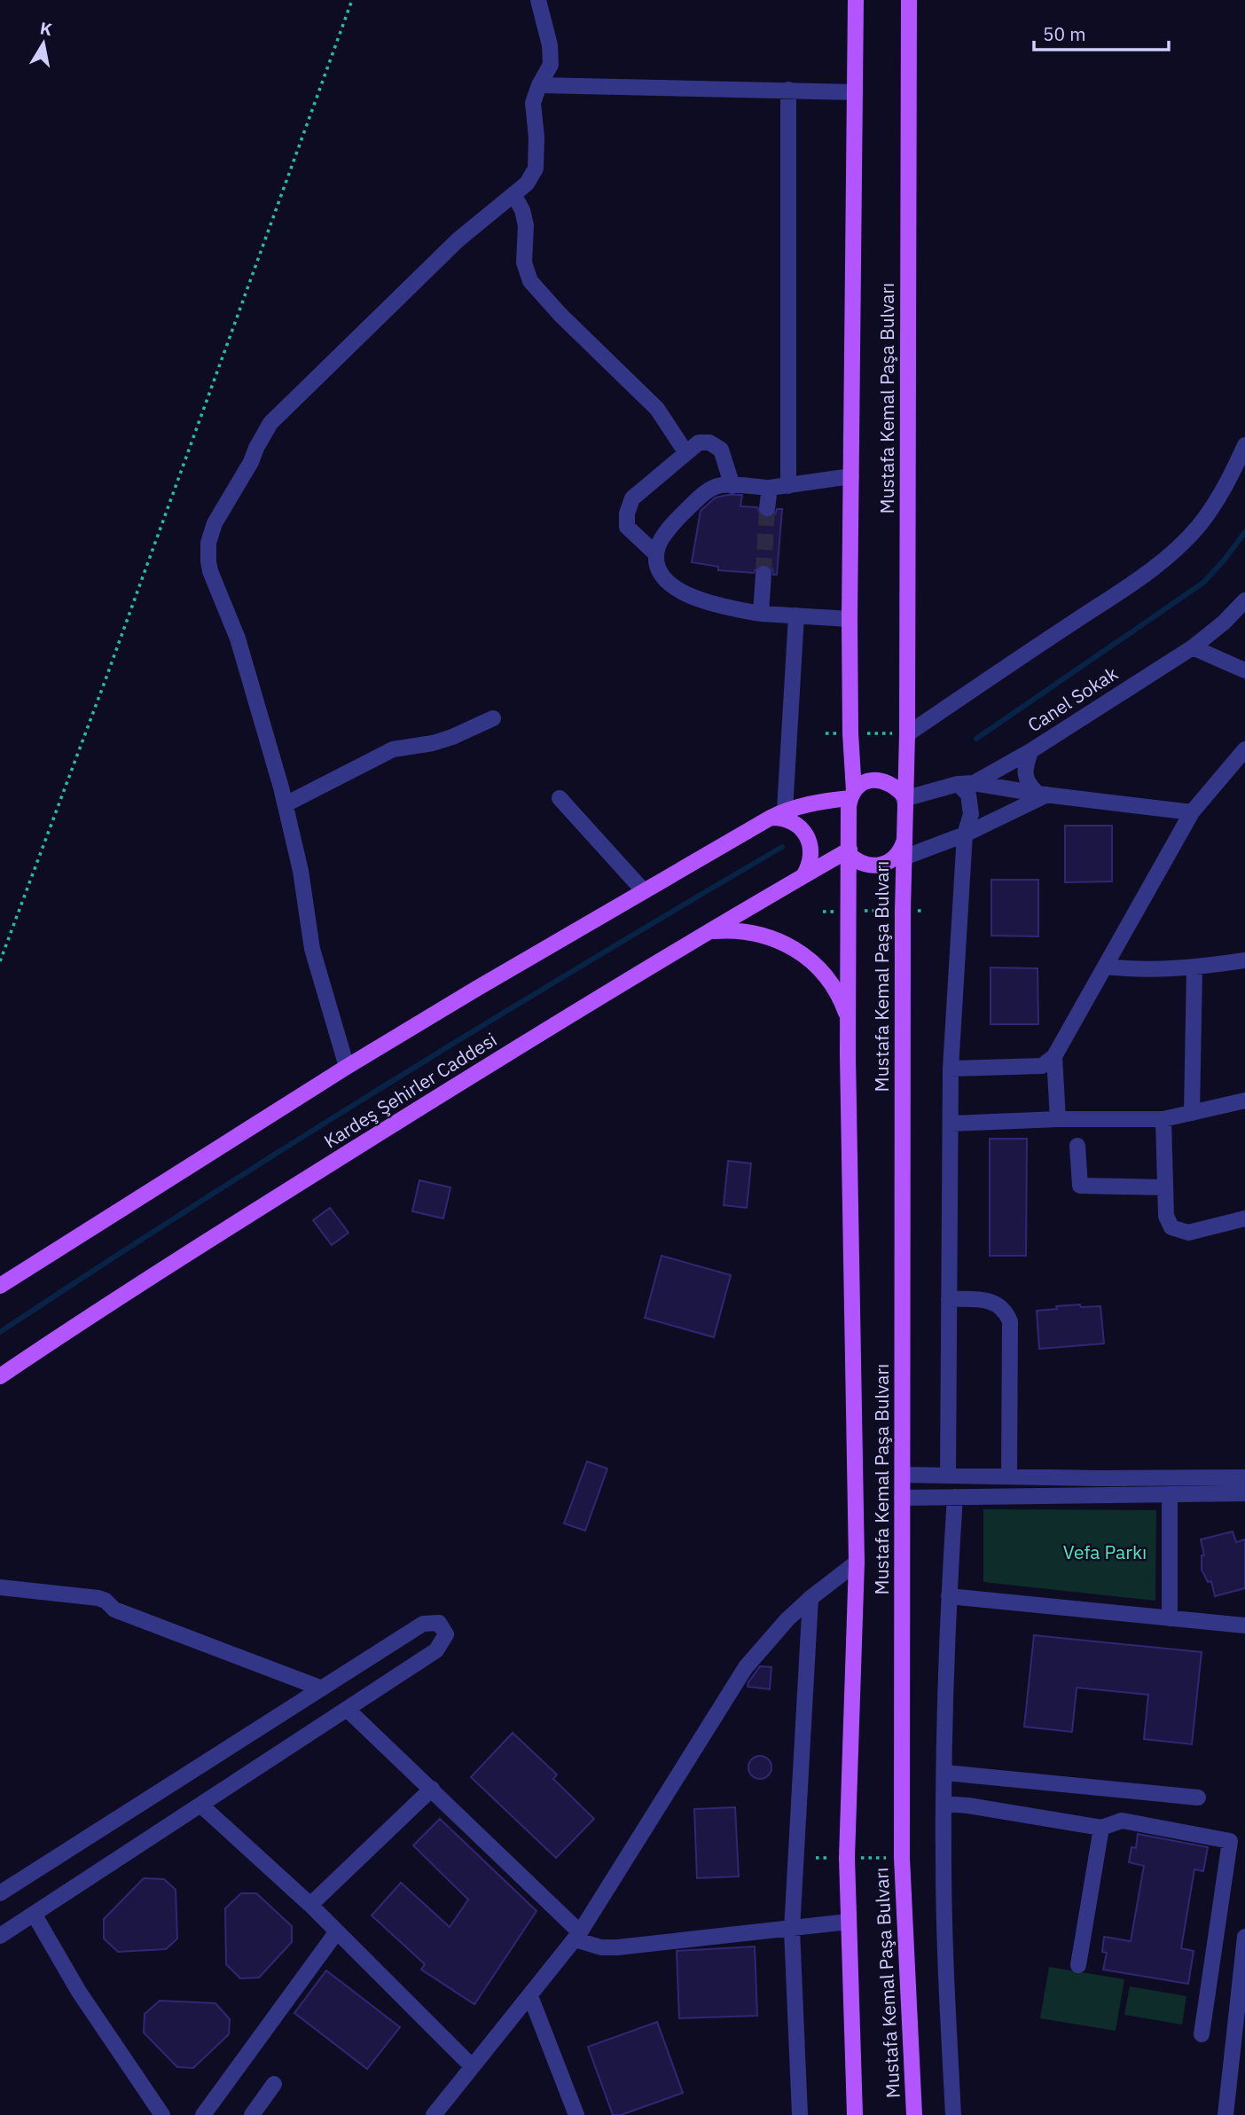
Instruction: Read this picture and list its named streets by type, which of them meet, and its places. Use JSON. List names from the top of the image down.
{
  "streets": {
    "main road": ["Mustafa Kemal Paşa Bulvarı", "Kardeş Şehirler Caddesi"],
    "street": ["Canel Sokak"]
  },
  "crossings": [
    ["Mustafa Kemal Paşa Bulvarı", "Canel Sokak"],
    ["Mustafa Kemal Paşa Bulvarı", "Kardeş Şehirler Caddesi"],
    ["Canel Sokak", "Kardeş Şehirler Caddesi"]
  ],
  "parks": ["Vefa Parkı"],
  "scale_bar": "50 m",
  "north": "top"
}
